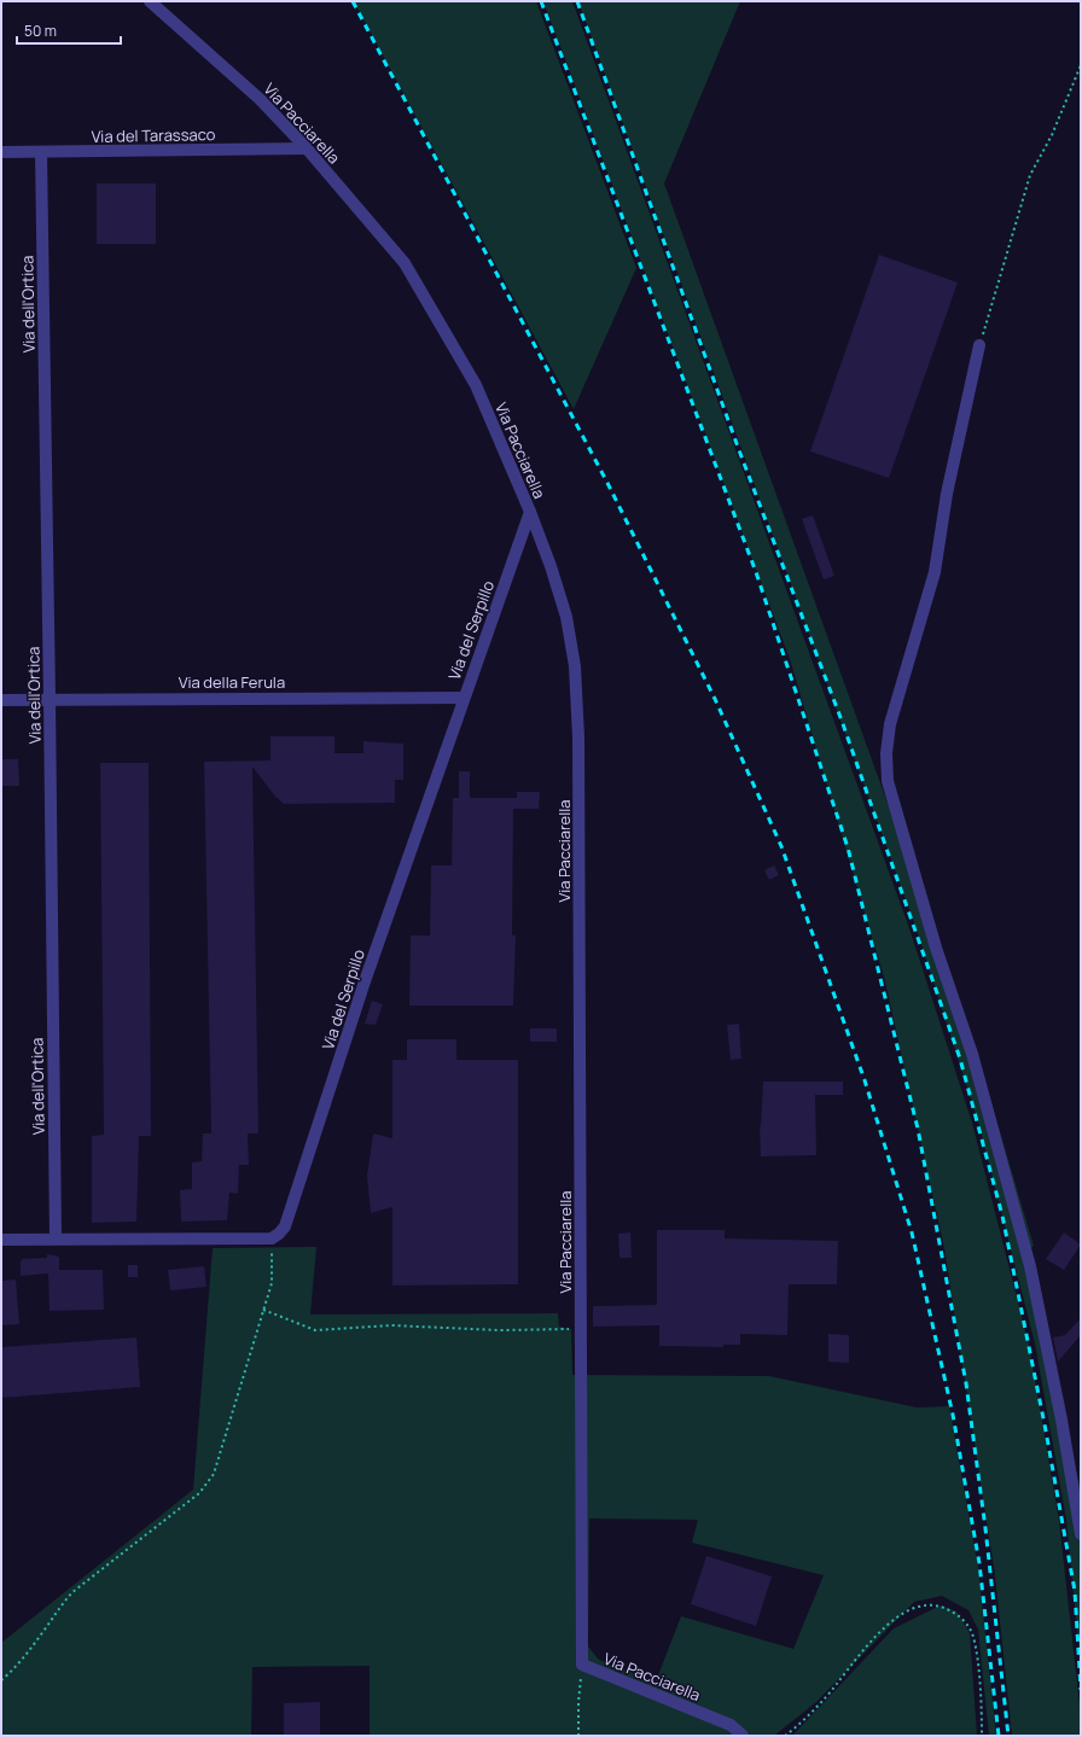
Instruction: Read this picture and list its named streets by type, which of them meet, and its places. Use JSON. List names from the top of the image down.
{
  "streets": {
    "street": [
      "Via Pacciarella",
      "Via del Tarassaco",
      "Via dell'Ortica",
      "Via del Serpillo",
      "Via della Ferula"
    ]
  },
  "crossings": [
    ["Via Pacciarella", "Via del Tarassaco"],
    ["Via Pacciarella", "Via del Serpillo"],
    ["Via del Tarassaco", "Via dell'Ortica"],
    ["Via dell'Ortica", "Via della Ferula"],
    ["Via del Serpillo", "Via della Ferula"]
  ],
  "scale_bar": "50 m"
}
